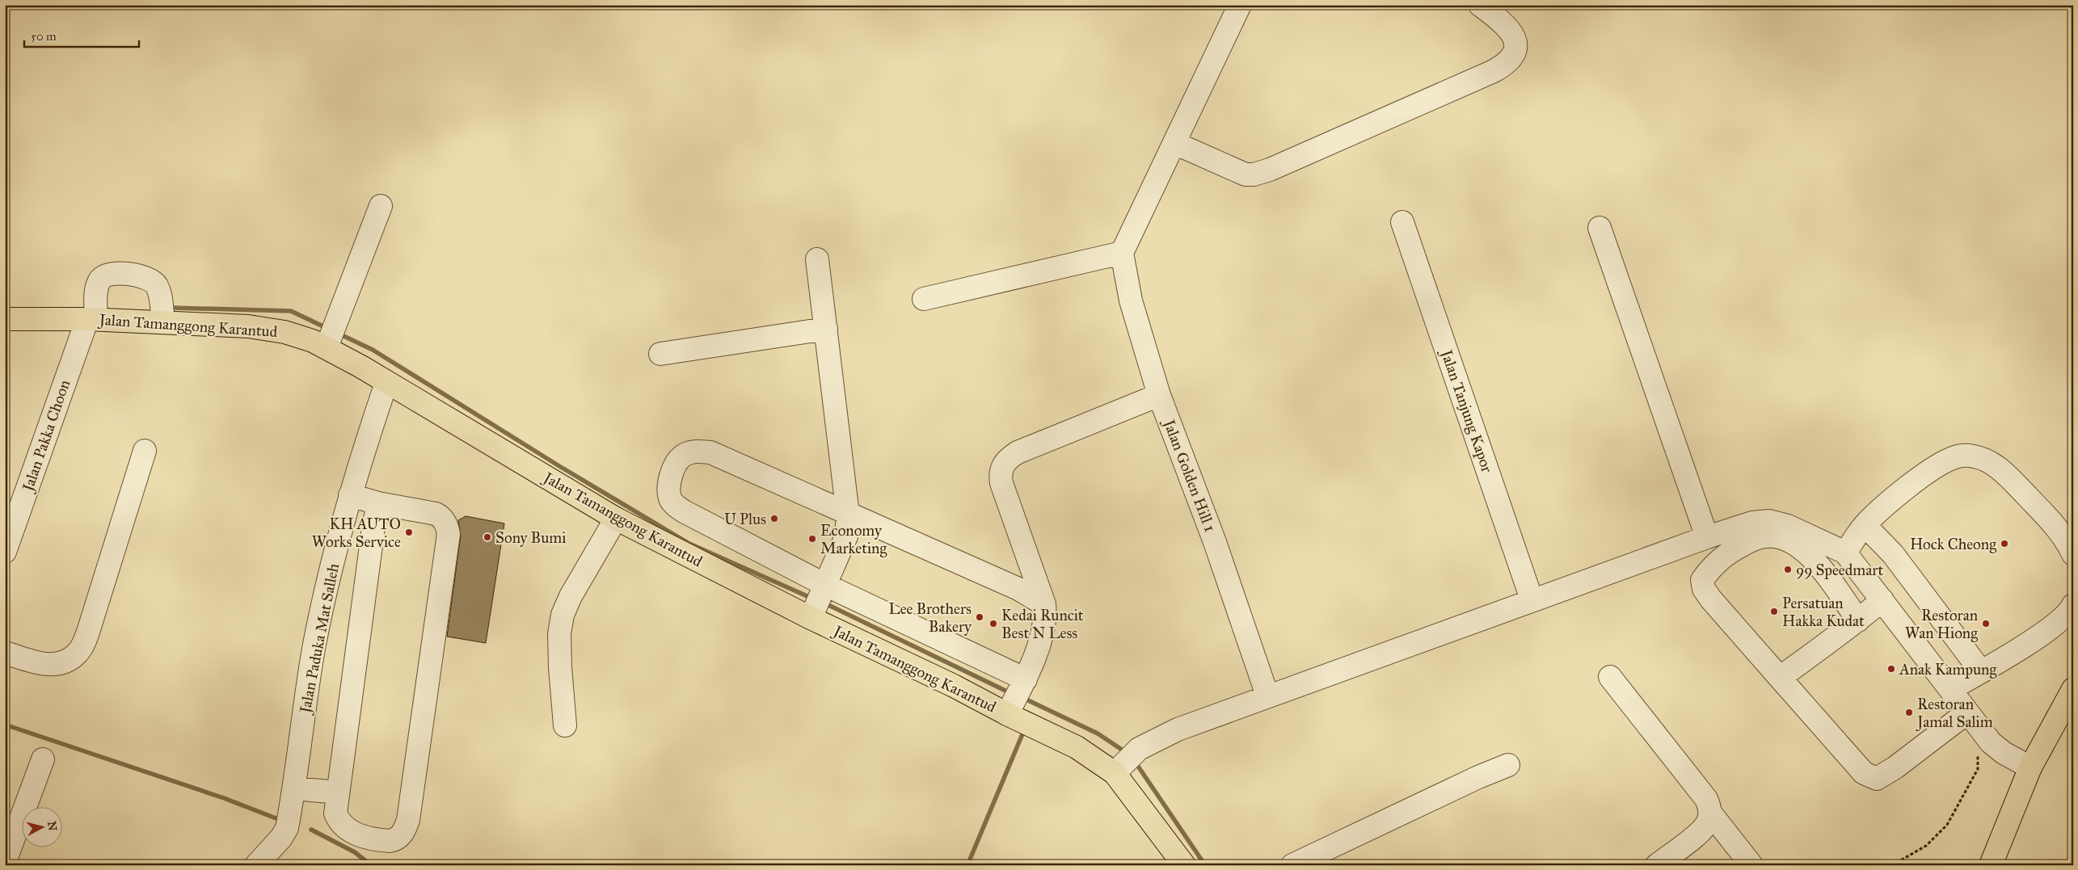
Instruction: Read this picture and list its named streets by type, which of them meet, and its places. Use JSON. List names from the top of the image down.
{
  "streets": {
    "main road": ["Jalan Tamanggong Karantud"],
    "street": [
      "Jalan Tanjung Kapor",
      "Jalan Pakka Choon",
      "Jalan Golden Hill 1",
      "Jalan Paduka Mat Salleh"
    ]
  },
  "crossings": [
    ["Jalan Tamanggong Karantud", "Jalan Pakka Choon"],
    ["Jalan Tamanggong Karantud", "Jalan Paduka Mat Salleh"]
  ],
  "places": [
    "U Plus",
    "KH AUTO Works Service",
    "Sony Bumi",
    "Economy Marketing",
    "Hock Cheong",
    "99 Speedmart",
    "Persatuan Hakka Kudat",
    "Lee Brothers Bakery",
    "Kedai Runcit Best N Less",
    "Restoran Wan Hiong",
    "Anak Kampung",
    "Restoran Jamal Salim"
  ],
  "scale_bar": "50 m",
  "north": "right"
}
